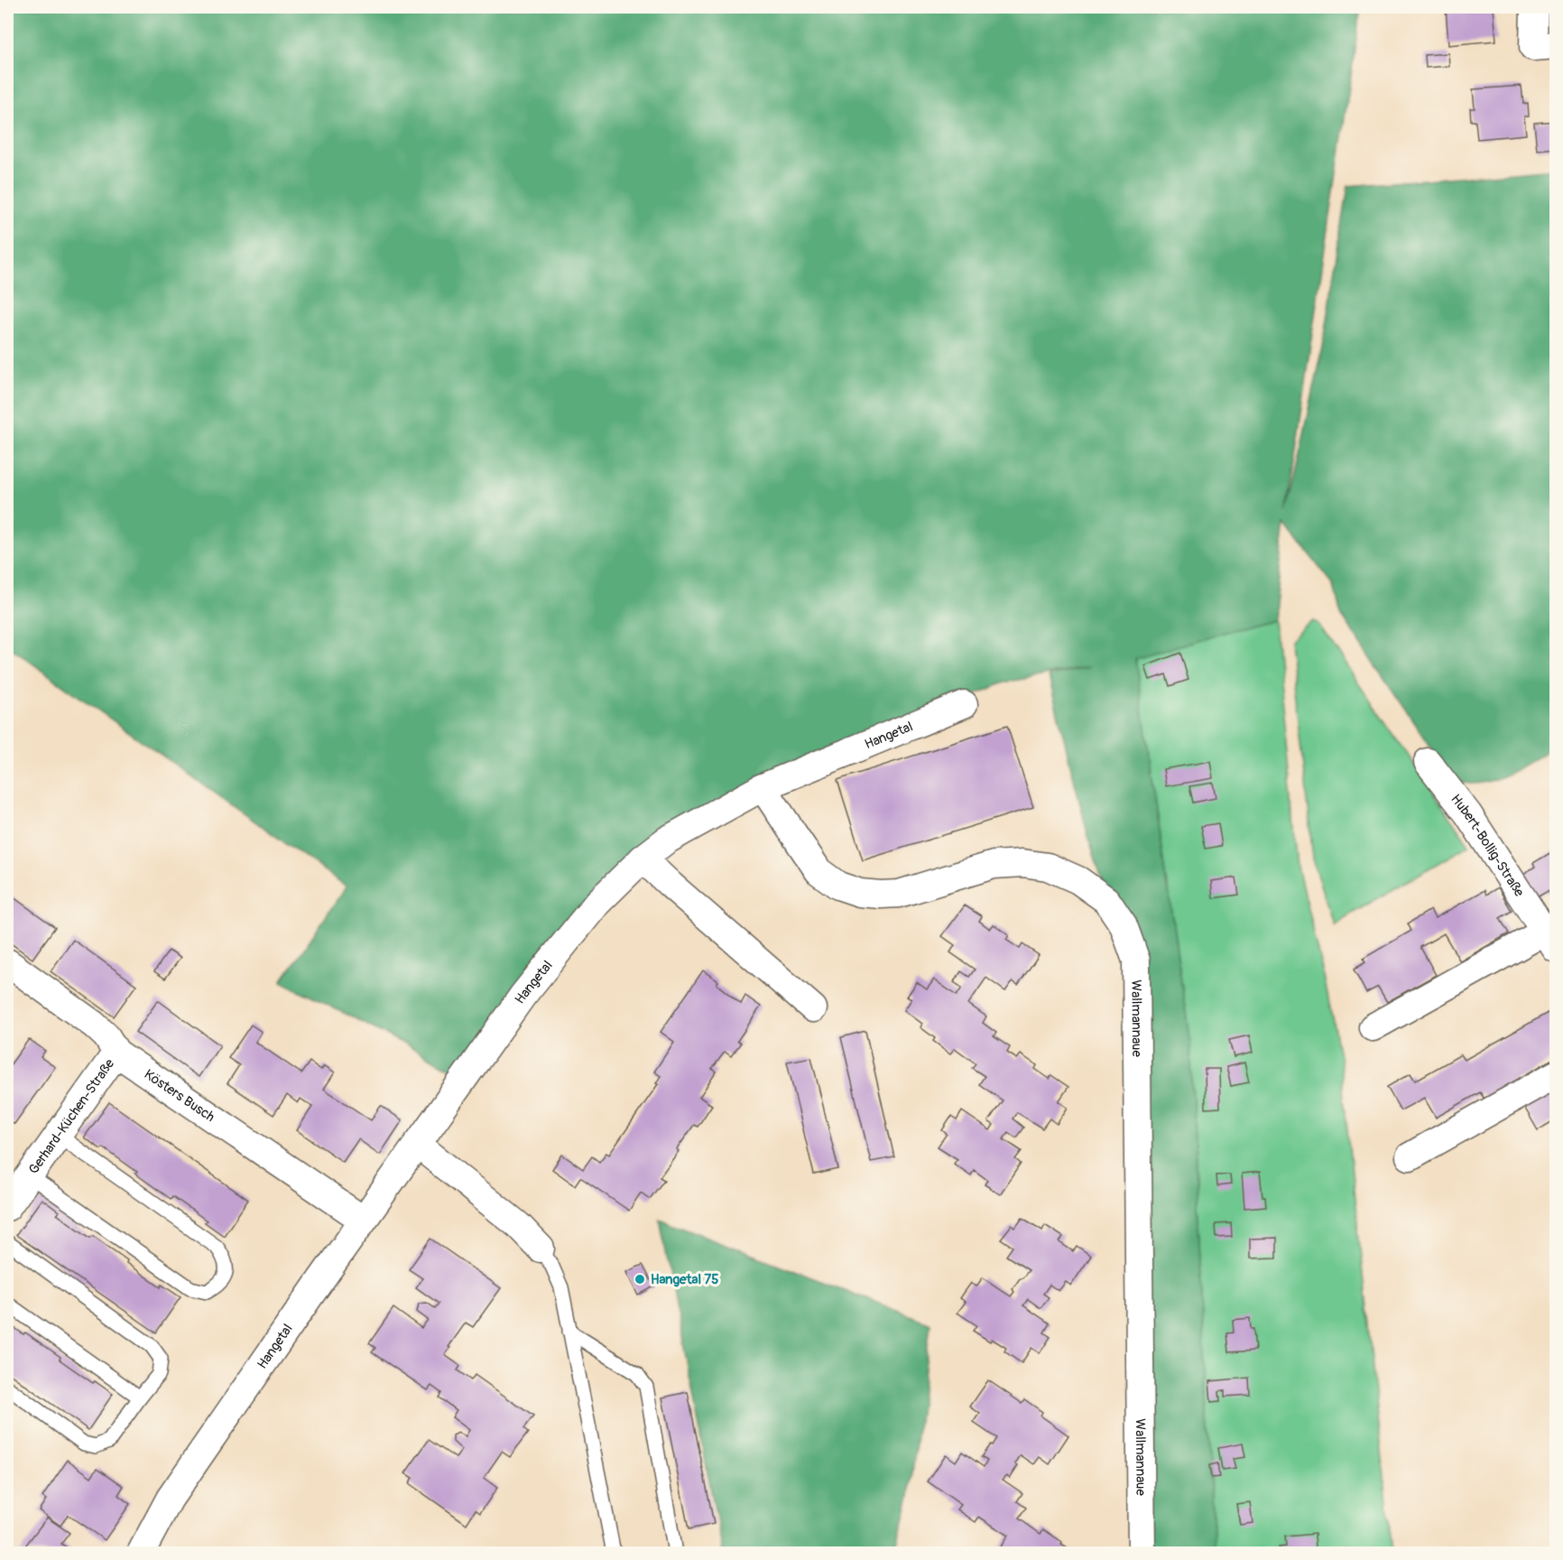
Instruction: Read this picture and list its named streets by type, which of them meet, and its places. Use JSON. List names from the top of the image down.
{
  "streets": {
    "street": [
      "Hangetal",
      "Hubert-Bollig-Straße",
      "Wallmannaue",
      "Kösters Busch",
      "Gerhard-Küchen-Straße"
    ]
  },
  "crossings": [
    ["Hangetal", "Wallmannaue"],
    ["Hangetal", "Kösters Busch"],
    ["Kösters Busch", "Gerhard-Küchen-Straße"]
  ],
  "places": ["Hangetal 75"]
}
